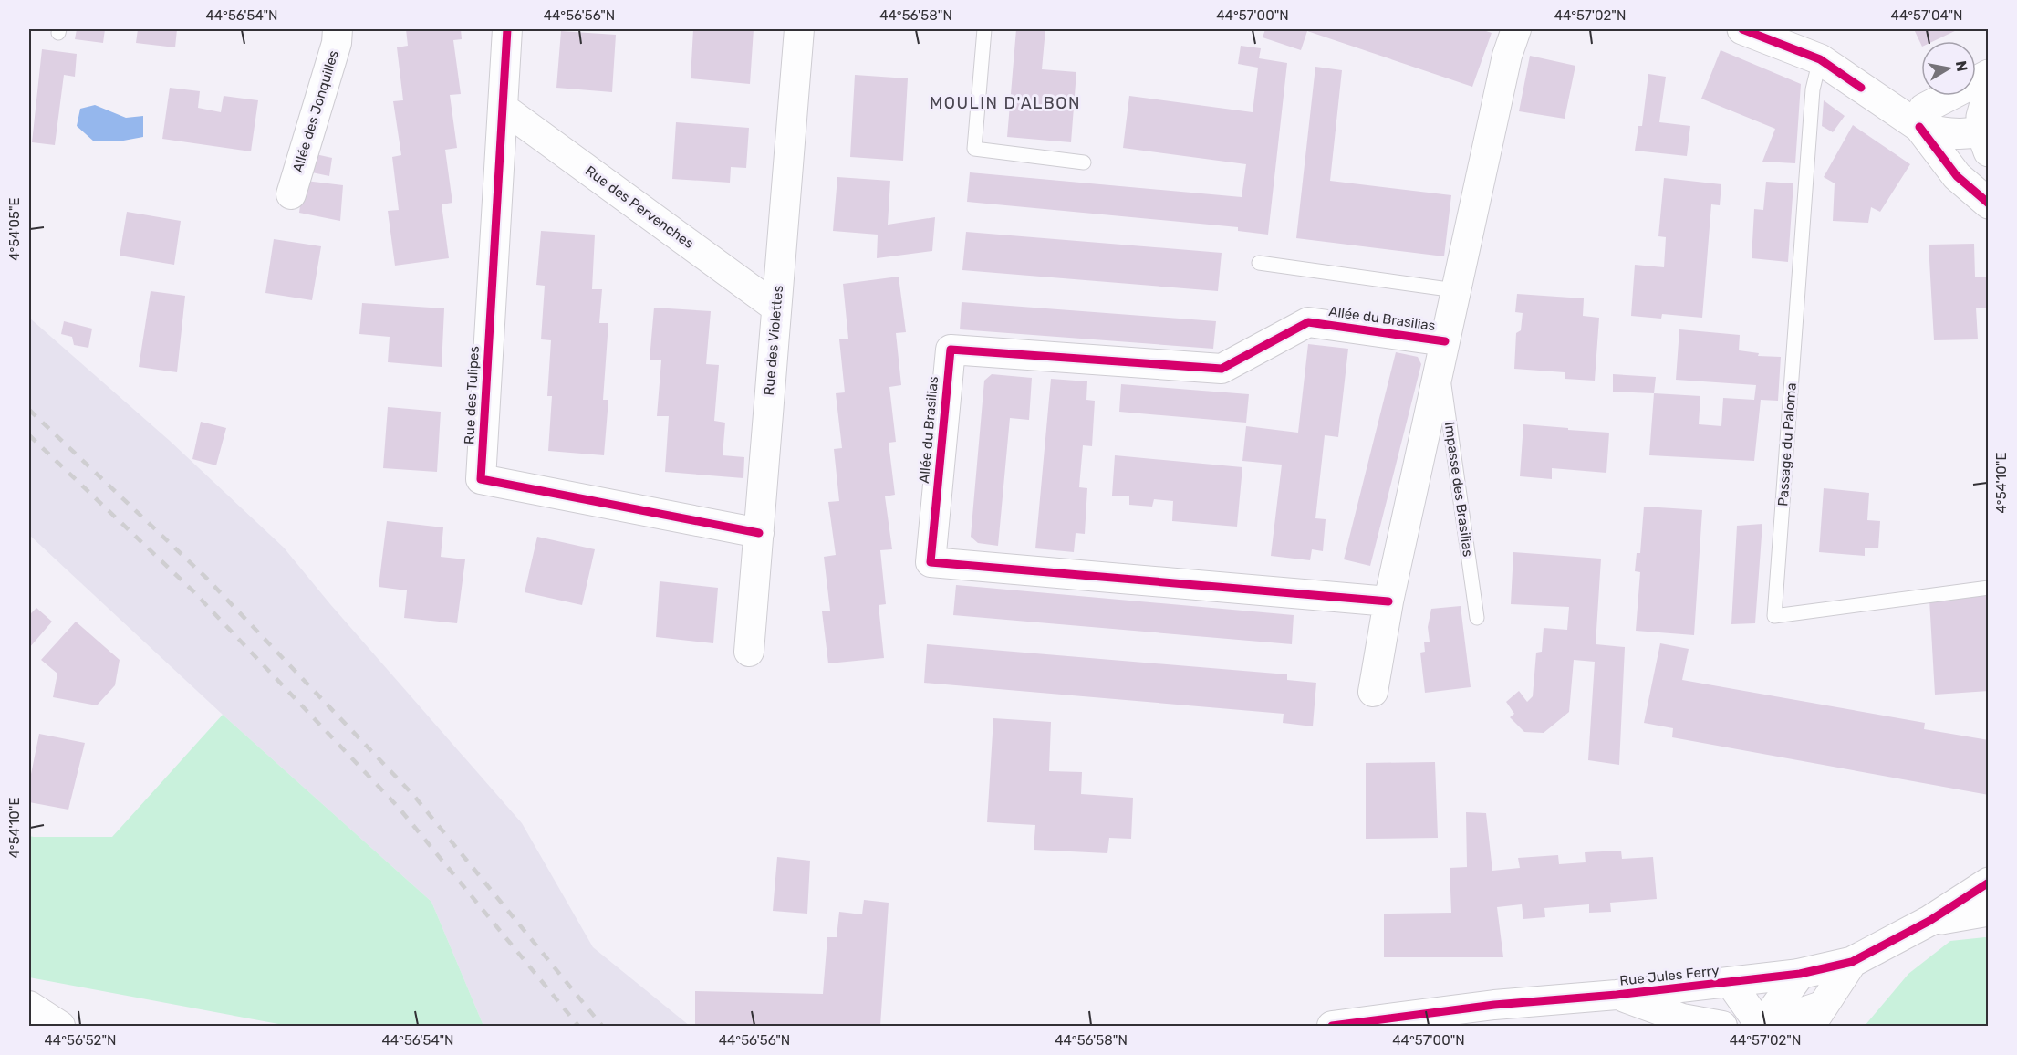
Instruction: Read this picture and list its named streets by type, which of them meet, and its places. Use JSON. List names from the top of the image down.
{
  "streets": {
    "street": [
      "Allée des Jonquilles",
      "Rue des Pervenches",
      "Allée du Brasilias",
      "Rue des Violettes",
      "Rue des Tulipes",
      "Rue Jules Ferry"
    ],
    "lane": ["Passage du Paloma", "Impasse des Brasilias"]
  },
  "crossings": [
    ["Rue des Pervenches", "Rue des Violettes"],
    ["Rue des Pervenches", "Rue des Tulipes"],
    ["Allée du Brasilias", "Impasse des Brasilias"],
    ["Rue des Violettes", "Rue des Tulipes"]
  ],
  "districts": ["MOULIN D'ALBON"],
  "north": "right",
  "coordinates": [
    "44°56'54\"N",
    "44°56'56\"N",
    "44°56'58\"N",
    "44°57'00\"N",
    "44°57'02\"N",
    "44°57'04\"N",
    "4°54'05\"E",
    "4°54'10\"E",
    "44°56'52\"N"
  ]
}
